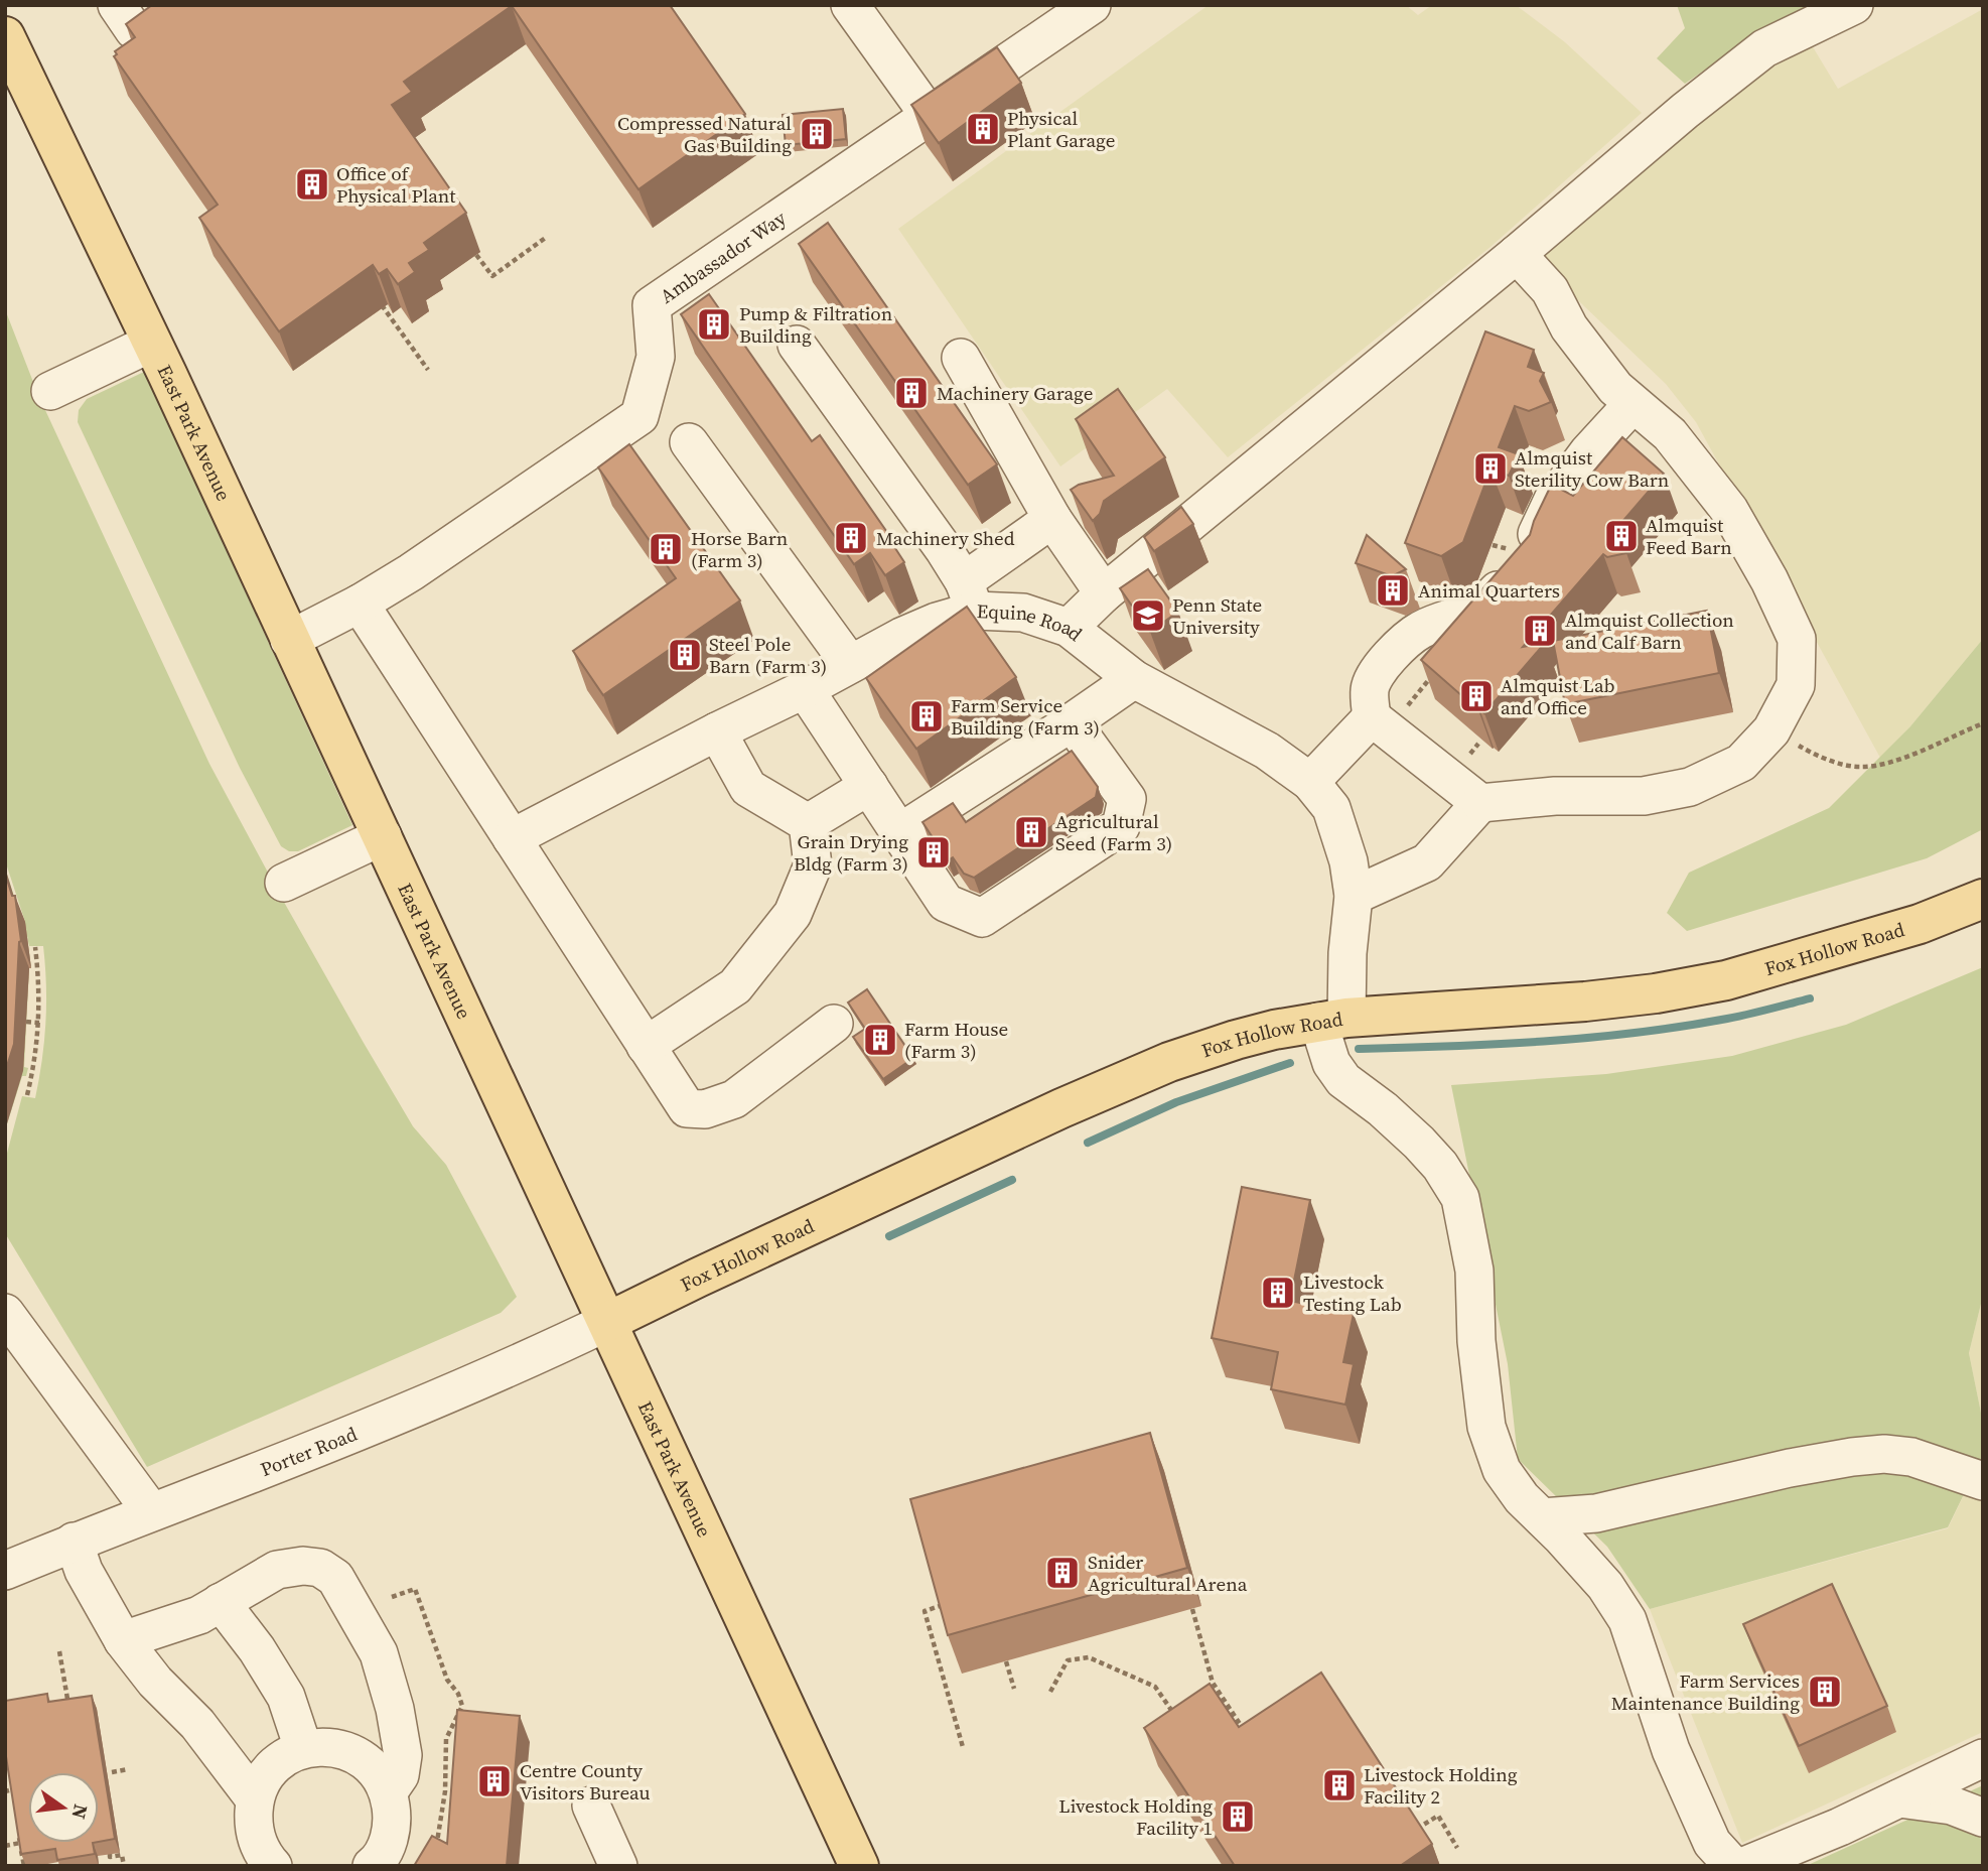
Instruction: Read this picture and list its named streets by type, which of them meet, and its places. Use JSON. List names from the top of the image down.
{
  "streets": {
    "main road": ["East Park Avenue", "Fox Hollow Road"],
    "street": ["Ambassador Way", "Equine Road", "Porter Road"]
  },
  "crossings": [
    ["Ambassador Way", "East Park Avenue"],
    ["East Park Avenue", "Fox Hollow Road"],
    ["East Park Avenue", "Porter Road"],
    ["Equine Road", "Fox Hollow Road"],
    ["Fox Hollow Road", "Porter Road"]
  ],
  "places": {
    "building": [
      "Physical Plant Garage",
      "Compressed Natural Gas Building",
      "Office of Physical Plant",
      "Pump & Filtration Building",
      "Machinery Garage",
      "Almquist Sterility Cow Barn",
      "Almquist Feed Barn",
      "Machinery Shed",
      "Horse Barn (Farm 3)",
      "Animal Quarters",
      "Almquist Collection and Calf Barn",
      "Steel Pole Barn (Farm 3)",
      "Almquist Lab and Office",
      "Farm Service Building (Farm 3)",
      "Agricultural Seed (Farm 3)",
      "Grain Drying Bldg (Farm 3)",
      "Farm House (Farm 3)",
      "Livestock Testing Lab",
      "Snider Agricultural Arena",
      "Farm Services Maintenance Building",
      "Centre County Visitors Bureau",
      "Livestock Holding Facility 2",
      "Livestock Holding Facility 1"
    ],
    "school or university": ["Penn State University"]
  },
  "north": "right"
}
